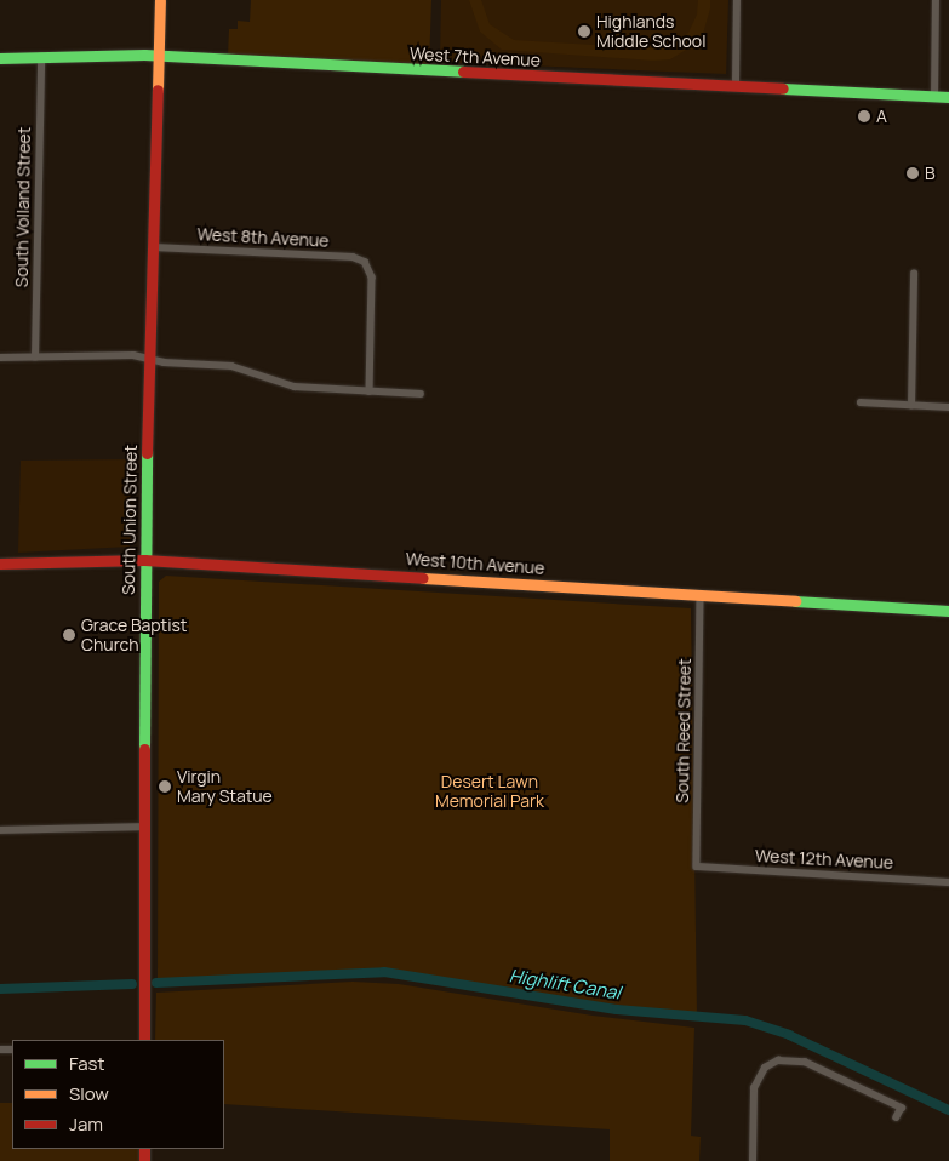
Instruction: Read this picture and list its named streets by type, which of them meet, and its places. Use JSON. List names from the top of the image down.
{
  "streets": {
    "main road": ["West 7th Avenue", "South Union Street", "West 10th Avenue"],
    "street": [
      "South Volland Street",
      "West 8th Avenue",
      "South Reed Street",
      "West 12th Avenue"
    ]
  },
  "crossings": [
    ["West 7th Avenue", "South Volland Street"],
    ["West 7th Avenue", "South Union Street"],
    ["West 8th Avenue", "South Union Street"],
    ["South Union Street", "West 10th Avenue"],
    ["West 10th Avenue", "South Reed Street"],
    ["South Reed Street", "West 12th Avenue"]
  ],
  "water": ["Highlift Canal"],
  "parks": ["Desert Lawn Memorial Park"],
  "places": [
    "Highlands Middle School",
    "A",
    "B",
    "Grace Baptist Church",
    "Virgin Mary Statue"
  ],
  "legend": ["Fast", "Slow", "Jam"]
}
